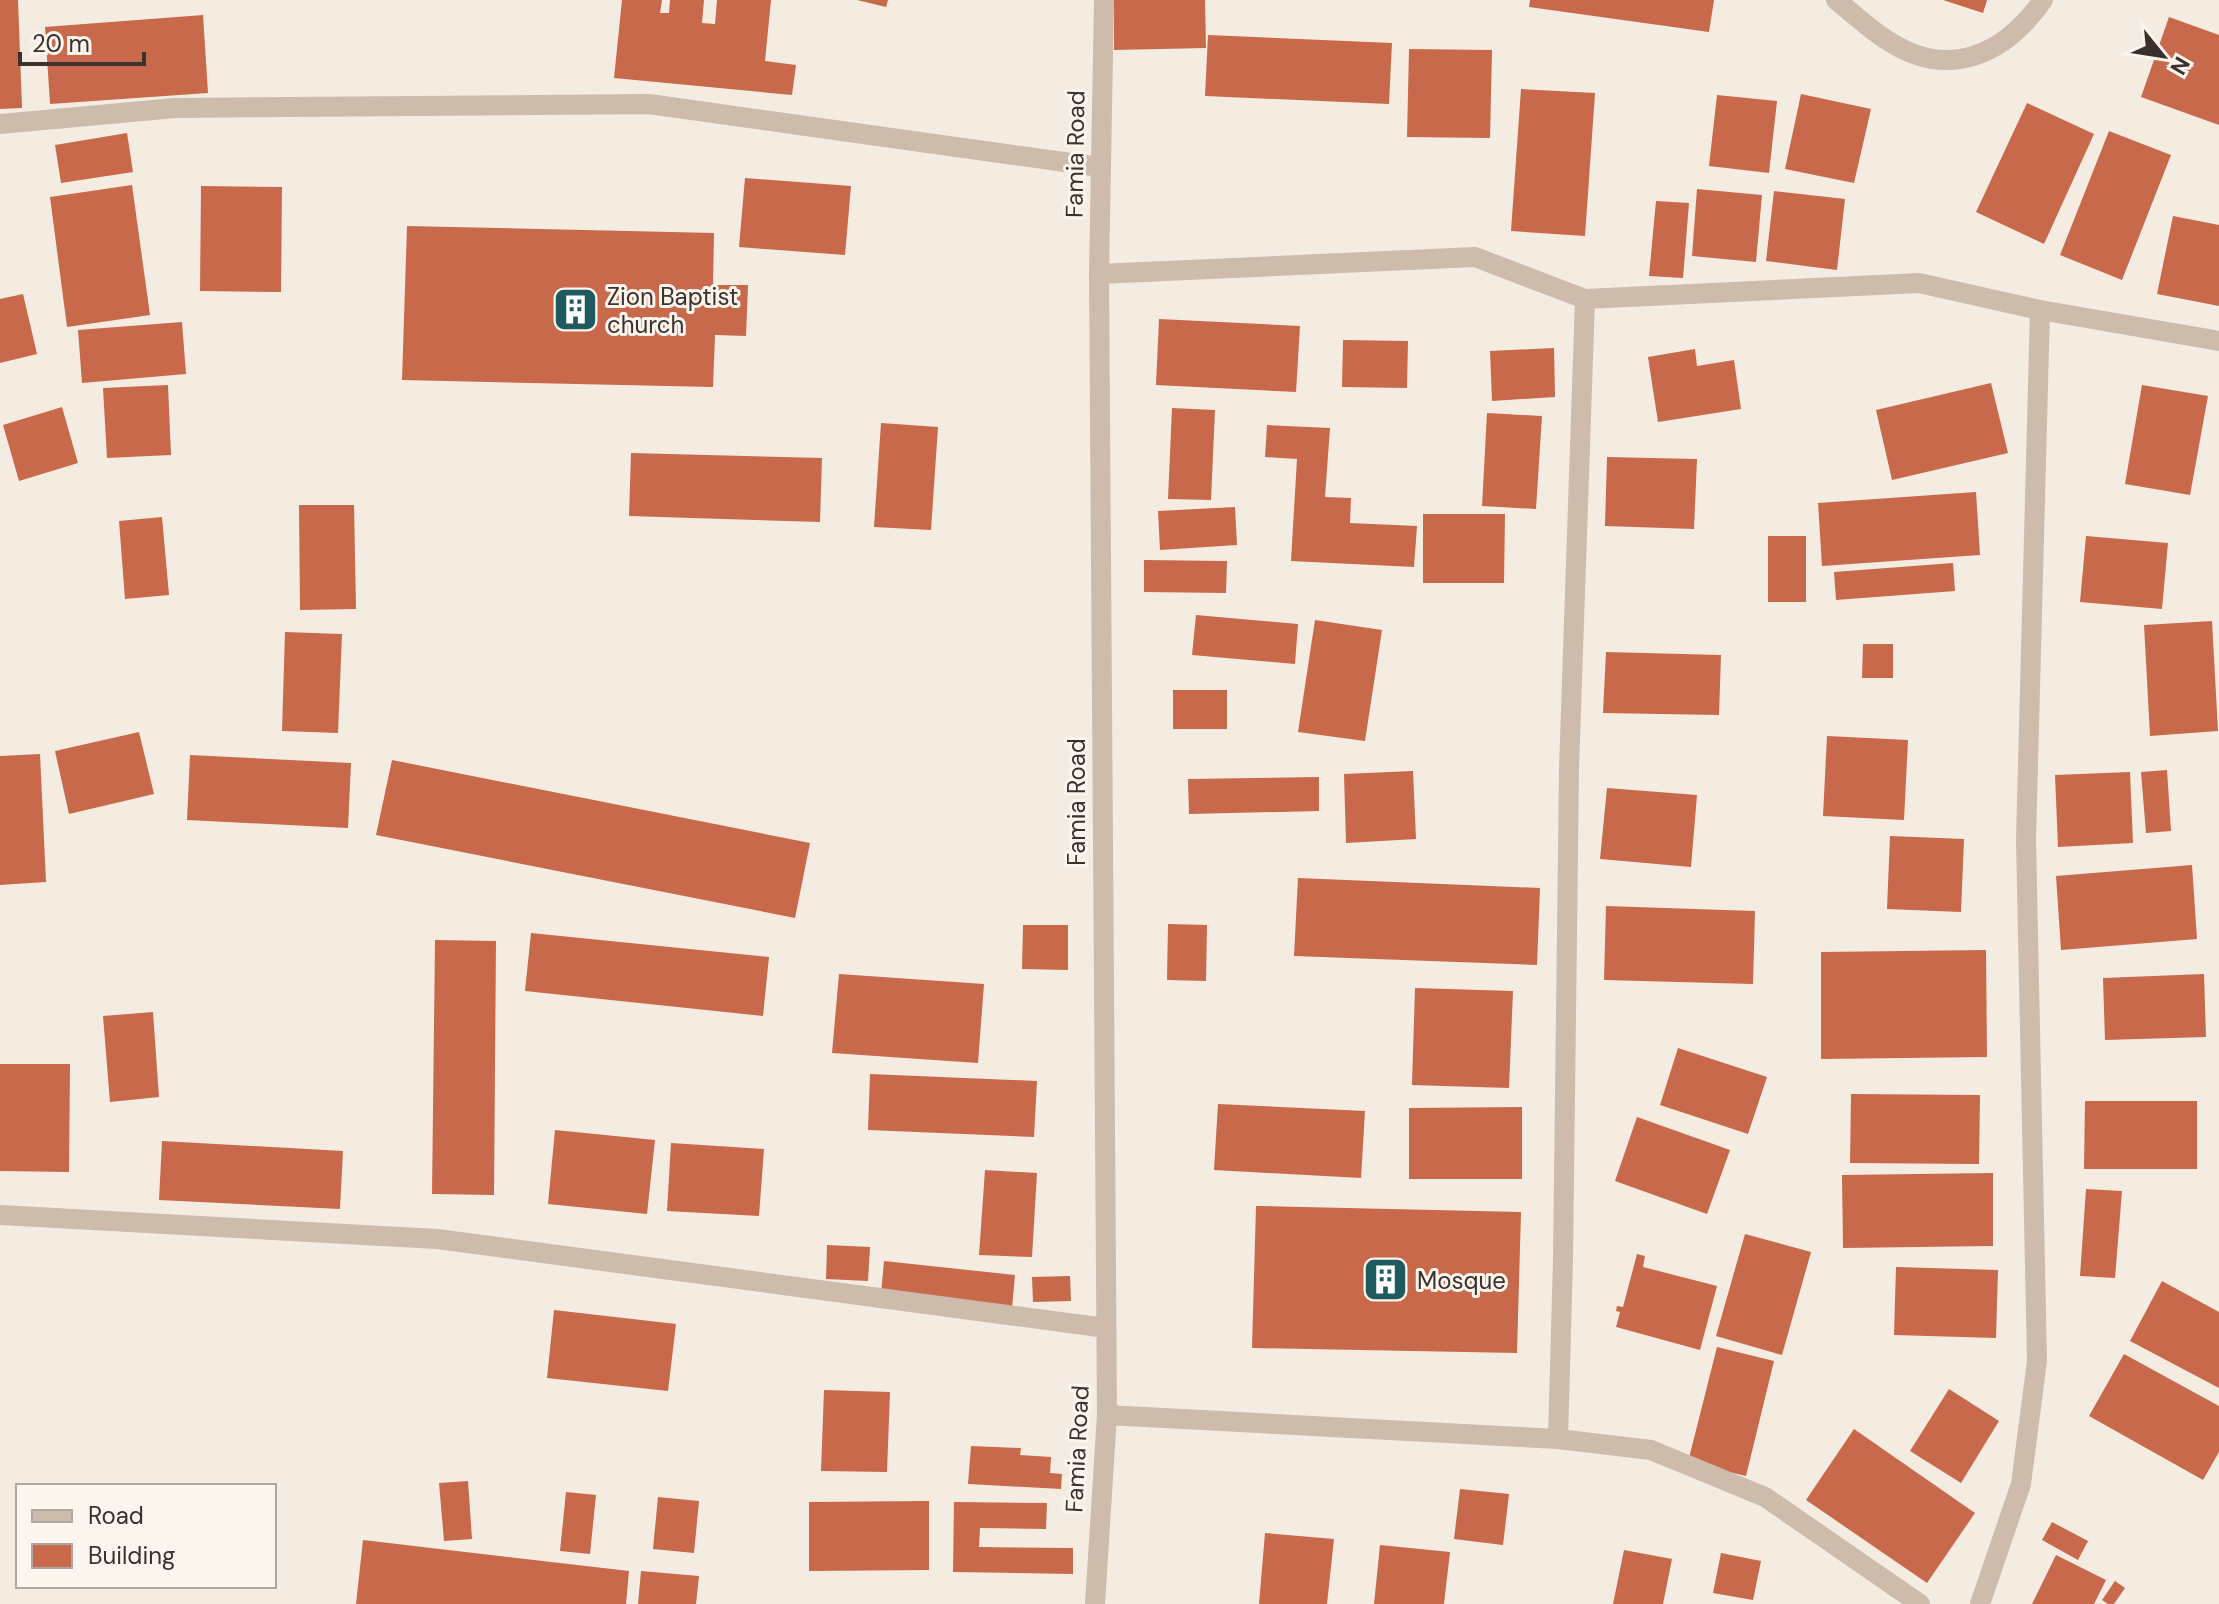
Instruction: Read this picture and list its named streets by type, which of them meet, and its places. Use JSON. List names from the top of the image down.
{
  "streets": {
    "street": ["Famia Road"]
  },
  "places": {
    "building": ["Zion Baptist church", "Mosque"]
  },
  "legend": ["Road", "Building"],
  "scale_bar": "20 m",
  "north": "bottom right"
}
